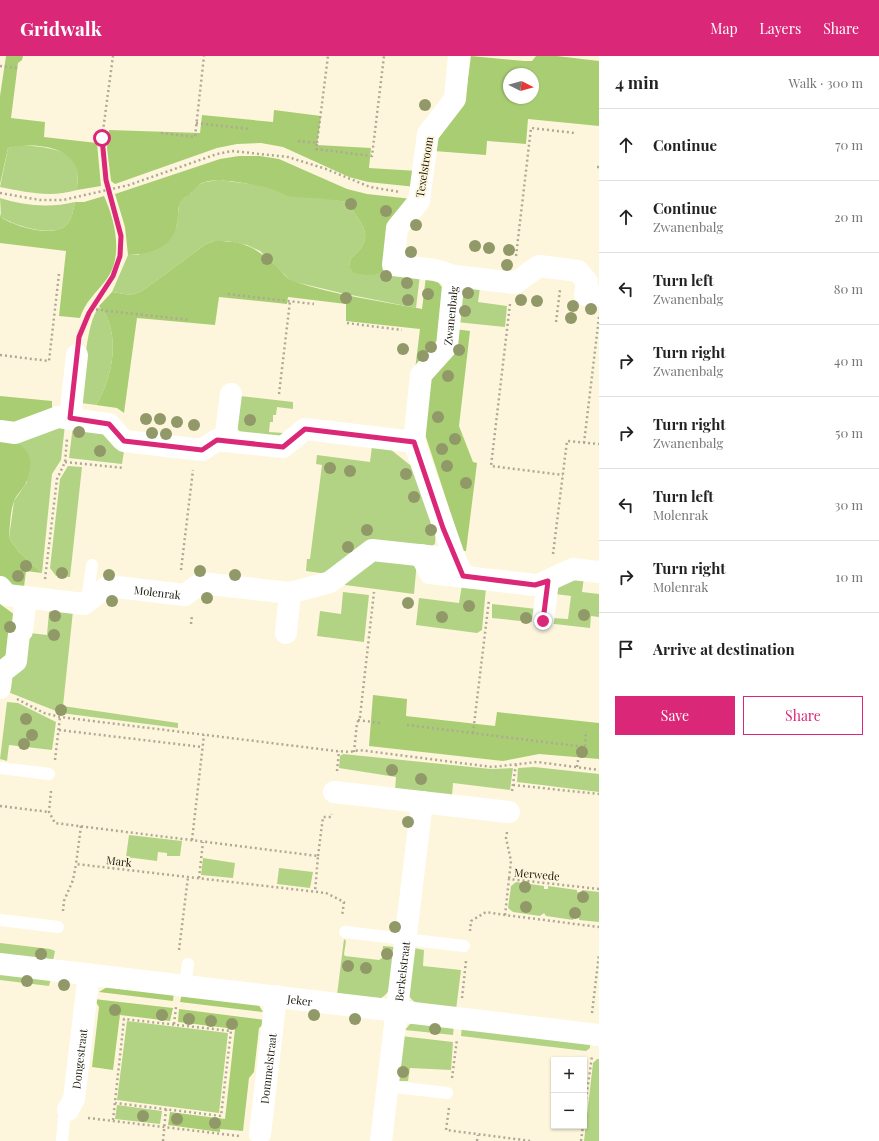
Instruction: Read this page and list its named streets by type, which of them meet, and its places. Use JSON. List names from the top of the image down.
{
  "streets": {
    "street": [
      "Texelstroom",
      "Zwanenbalg",
      "Molenrak",
      "Berkelstraat",
      "Jeker",
      "Dongestraat",
      "Dommelstraat"
    ],
    "path": ["Mark", "Merwede"]
  },
  "crossings": [
    ["Texelstroom", "Zwanenbalg"],
    ["Zwanenbalg", "Molenrak"],
    ["Berkelstraat", "Jeker"],
    ["Jeker", "Dongestraat"],
    ["Jeker", "Dommelstraat"]
  ],
  "north": "right",
  "page": {
    "header": "Gridwalk",
    "nav": ["Map", "Layers", "Share"],
    "heading": ["4 min", "Walk · 300 m"],
    "list": [
      ["Continue", "70 m"],
      ["Continue", "Zwanenbalg", "20 m"],
      ["Turn left", "Zwanenbalg", "80 m"],
      ["Turn right", "Zwanenbalg", "40 m"],
      ["Turn right", "Zwanenbalg", "50 m"],
      ["Turn left", "Molenrak", "30 m"],
      ["Turn right", "Molenrak", "10 m"],
      "Arrive at destination"
    ],
    "buttons": ["Save", "Share"],
    "map_buttons": ["+", "−"]
  }
}
